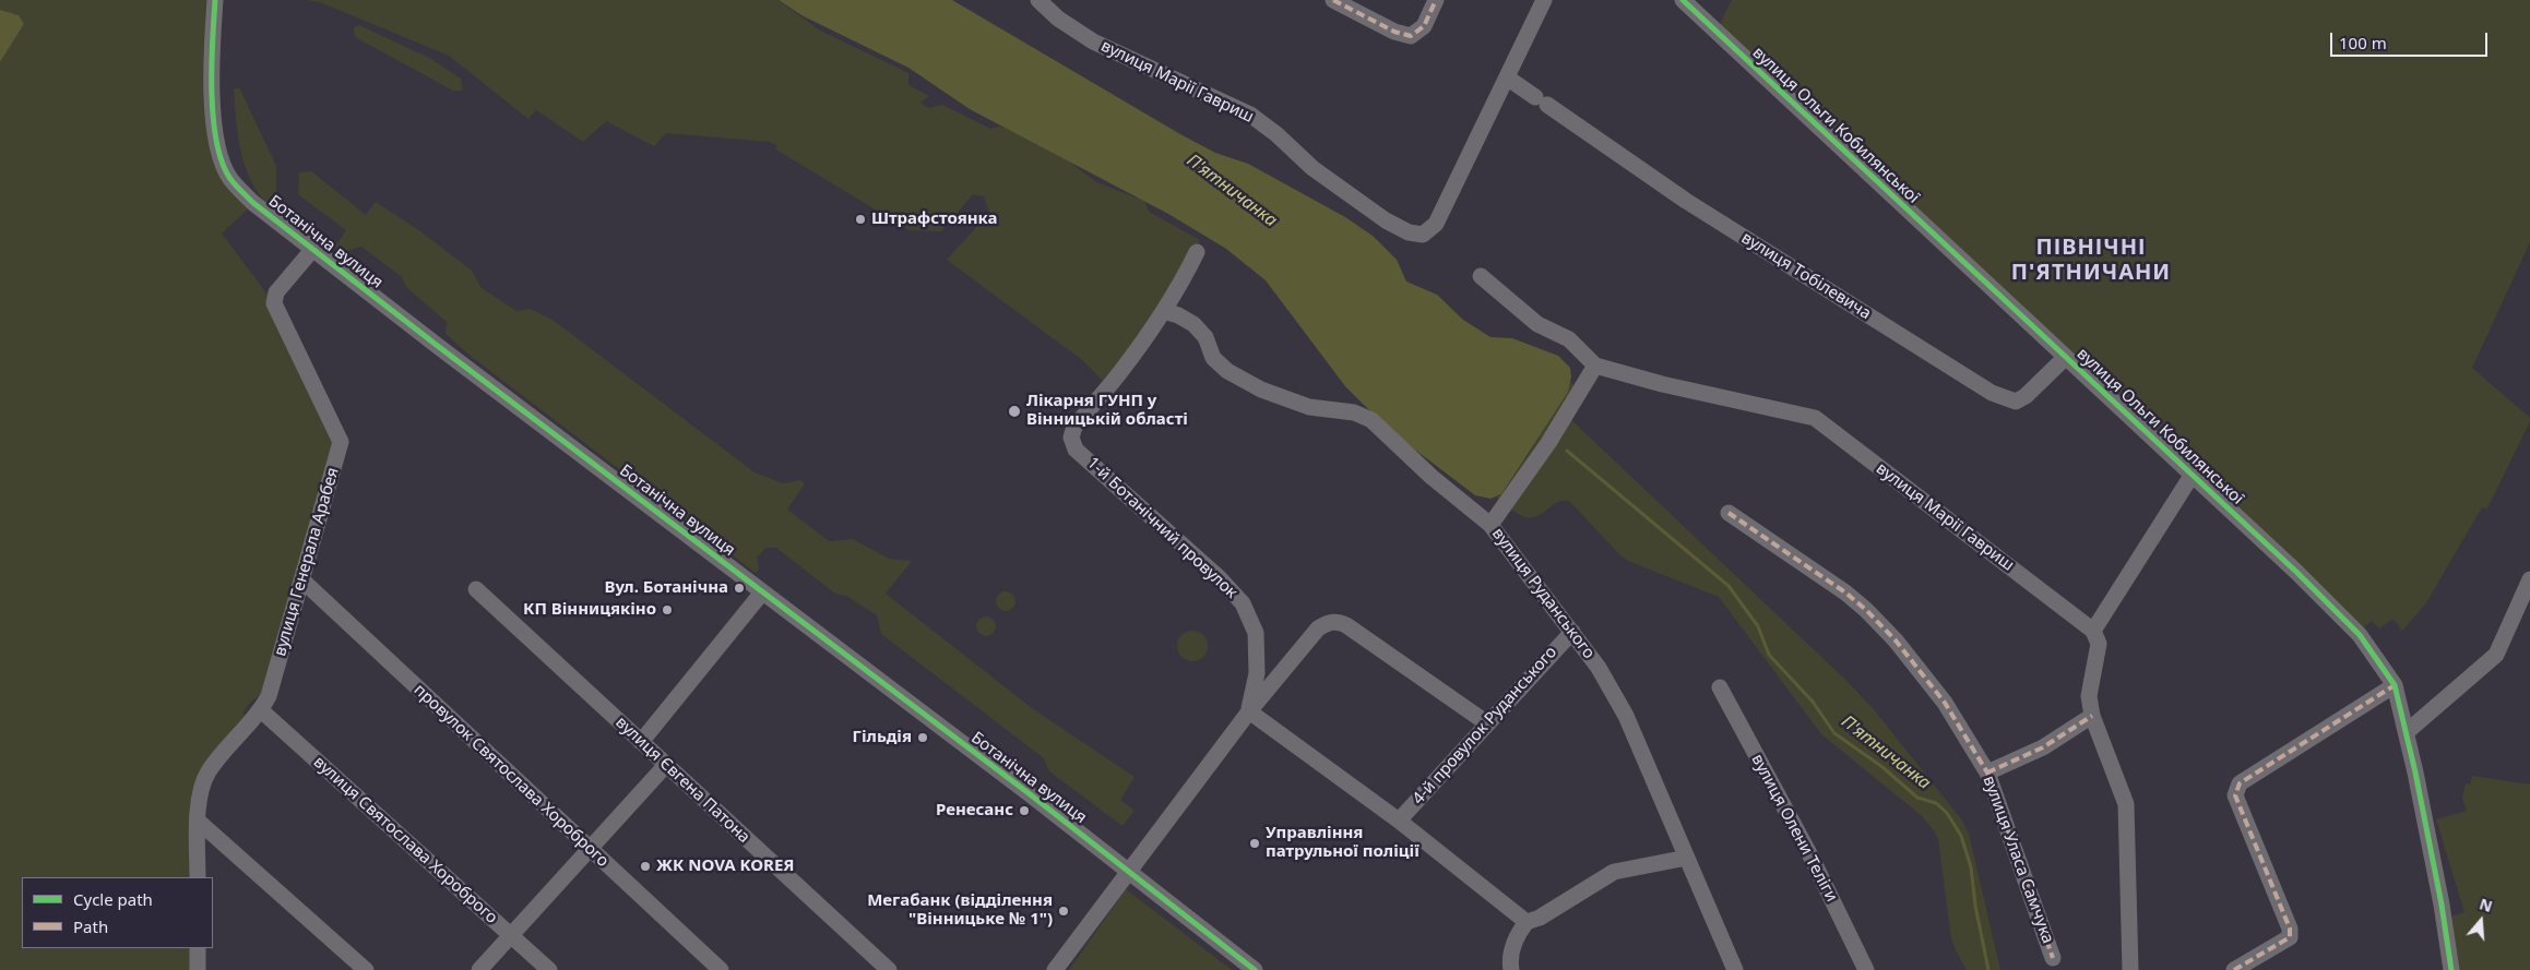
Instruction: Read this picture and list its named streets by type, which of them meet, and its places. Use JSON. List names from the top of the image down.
{
  "streets": {
    "street": [
      "вулиця Марії Гавриш",
      "вулиця Ольги Кобилянської",
      "Ботанічна вулиця",
      "вулиця Тобілевича",
      "1-й Ботанічний провулок",
      "вулиця Генерала Арабея",
      "вулиця Руданського",
      "4-й провулок Руданського",
      "провулок Святослава Хороброго",
      "вулиця Євгена Патона",
      "вулиця Олени Теліги",
      "вулиця Святослава Хороброго",
      "вулиця Уласа Самчука"
    ]
  },
  "crossings": [
    ["вулиця Марії Гавриш", "вулиця Тобілевича"],
    ["вулиця Ольги Кобилянської", "вулиця Тобілевича"],
    ["Ботанічна вулиця", "1-й Ботанічний провулок"],
    ["Ботанічна вулиця", "вулиця Генерала Арабея"],
    ["1-й Ботанічний провулок", "вулиця Руданського"],
    ["1-й Ботанічний провулок", "4-й провулок Руданського"],
    ["вулиця Генерала Арабея", "провулок Святослава Хороброго"],
    ["вулиця Генерала Арабея", "вулиця Святослава Хороброго"],
    ["вулиця Руданського", "4-й провулок Руданського"]
  ],
  "districts": ["ПІВНІЧНІ П'ЯТНИЧАНИ"],
  "water": ["П'ятничанка"],
  "places": [
    "Штрафстоянка",
    "Лікарня ГУНП у Вінницькій області",
    "Вул. Ботанічна",
    "КП Вінницякіно",
    "Гільдія",
    "Ренесанс",
    "Управління патрульної поліції",
    "ЖК NOVA KOREЯ",
    "Мегабанк (відділення \"Вінницьке № 1\")"
  ],
  "legend": ["Cycle path", "Path"],
  "scale_bar": "100 m",
  "north": "top"
}
